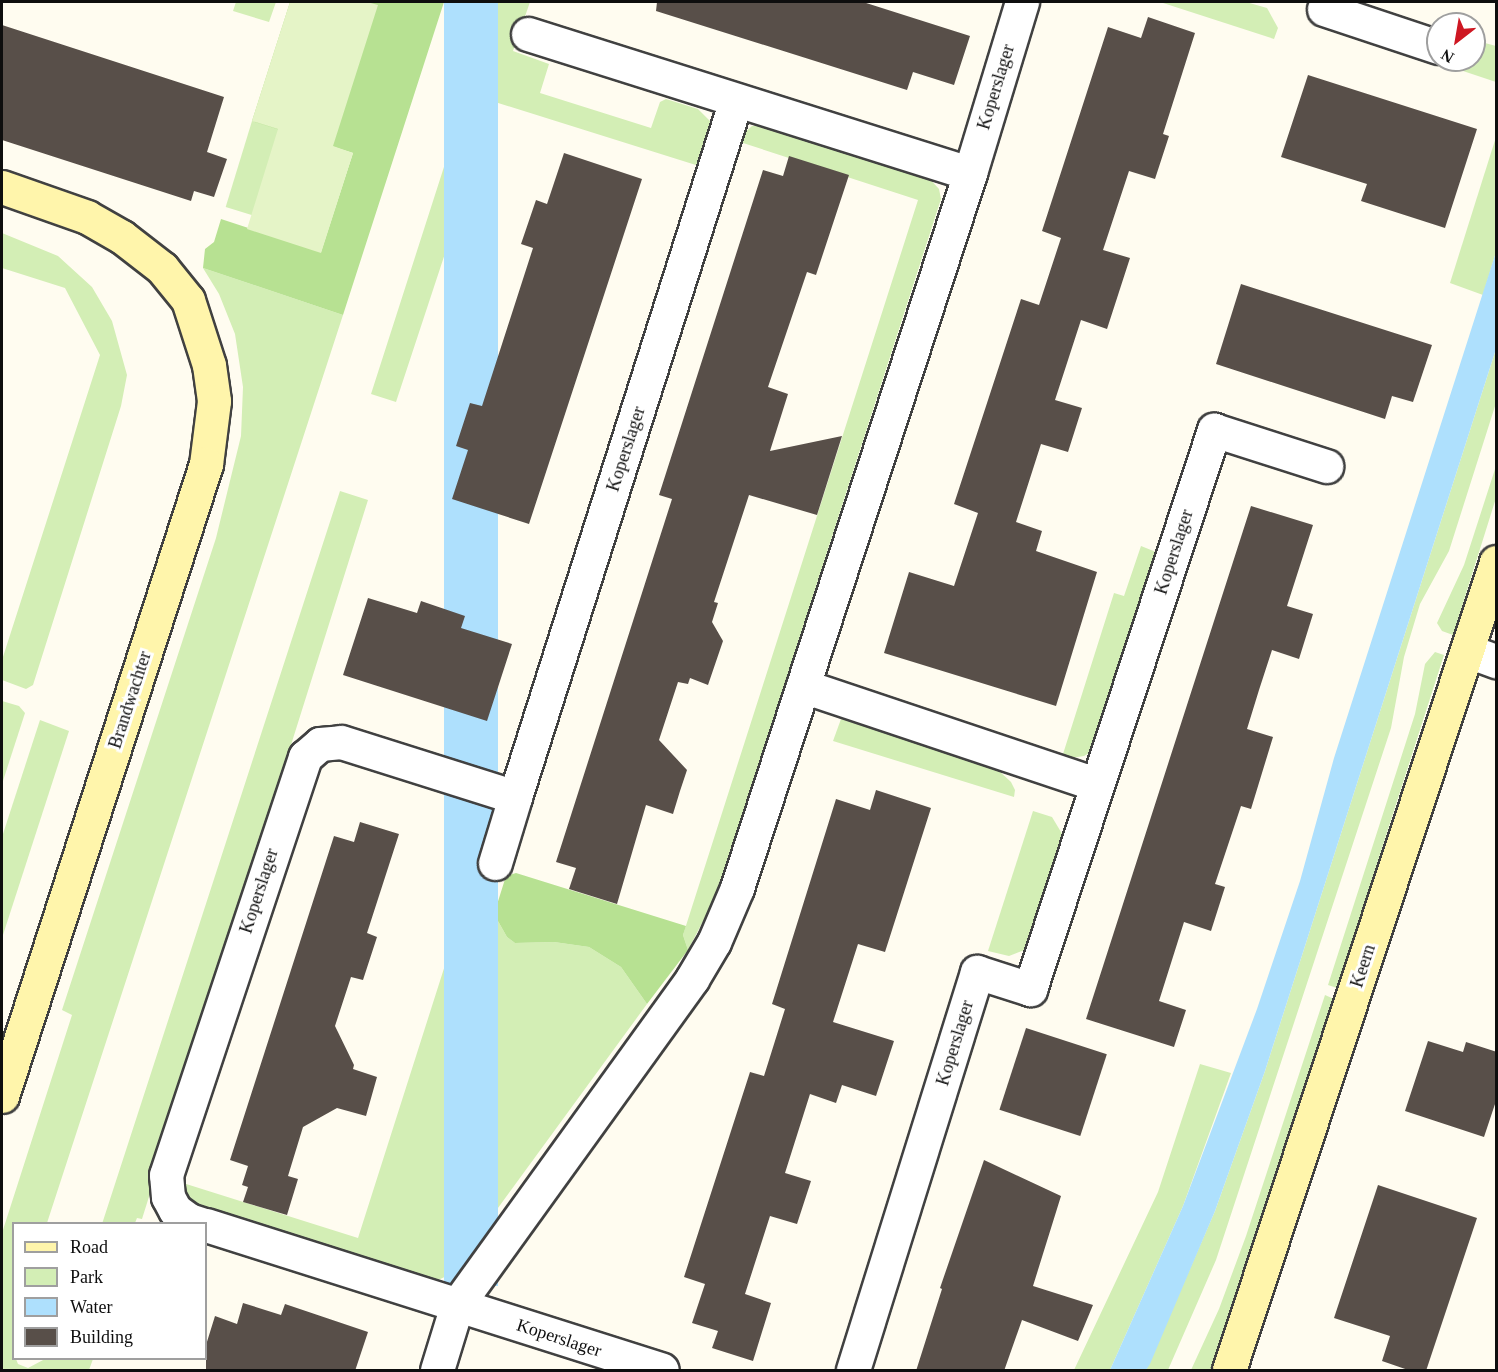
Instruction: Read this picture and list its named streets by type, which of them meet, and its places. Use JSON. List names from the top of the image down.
{
  "streets": {
    "street": ["Koperslager", "Brandwachter", "Keern"]
  },
  "legend": [
    "Road",
    "Park",
    "Water",
    "Building"
  ],
  "north": "bottom left"
}
